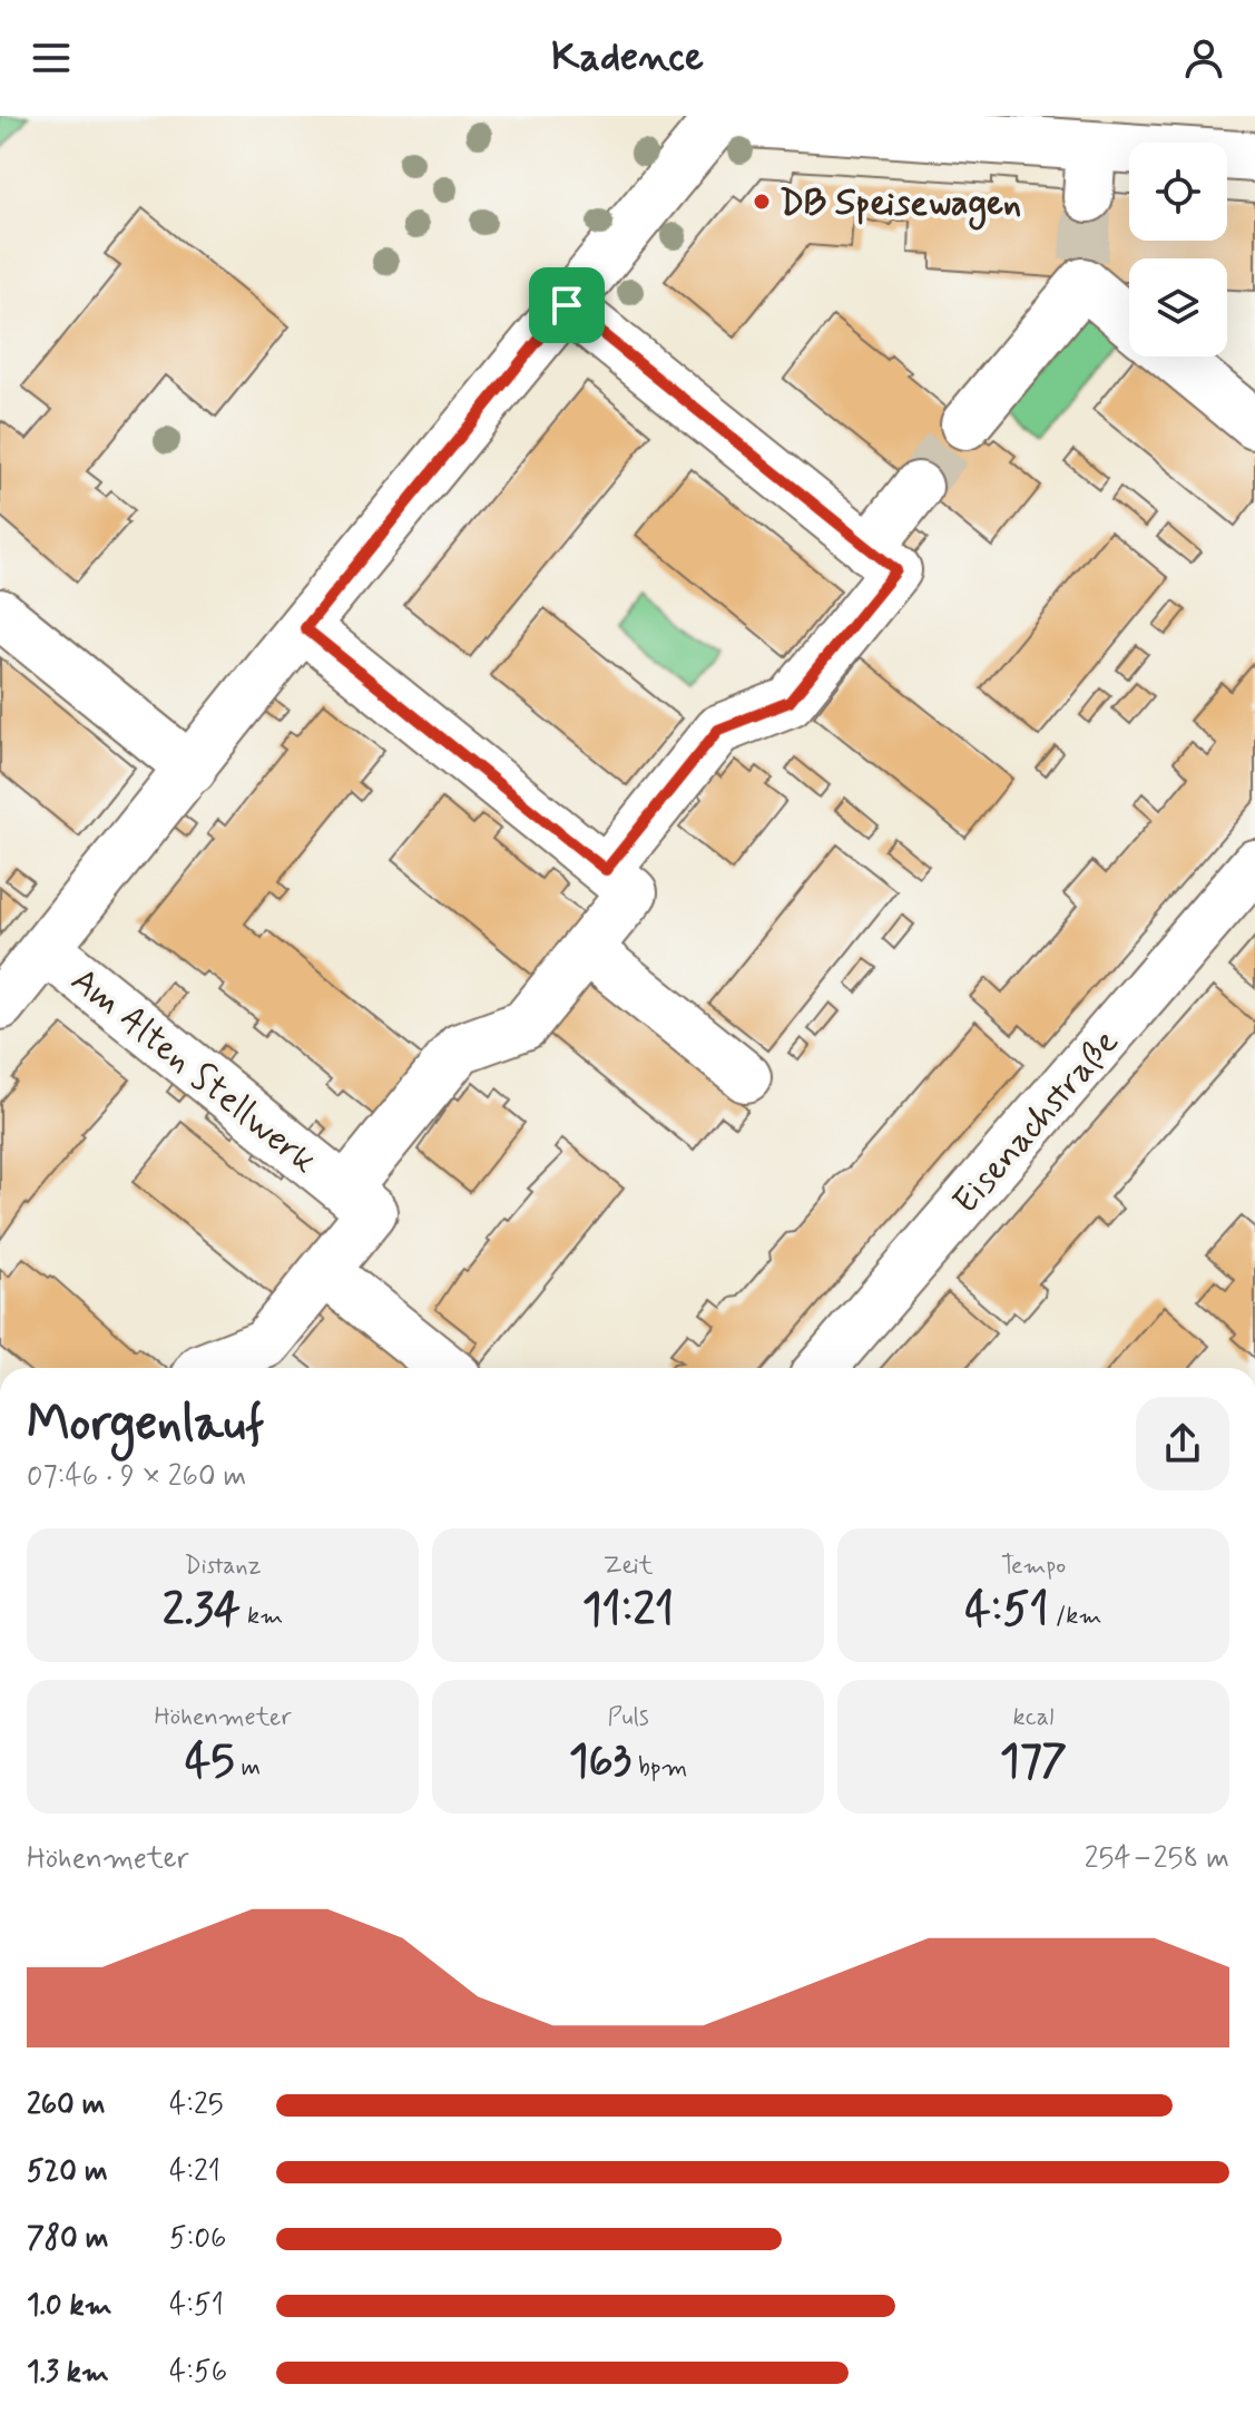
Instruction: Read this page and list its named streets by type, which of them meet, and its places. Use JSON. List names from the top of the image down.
{
  "streets": {
    "street": ["Am Alten Stellwerk", "Eisenachstraße"]
  },
  "places": ["DB Speisewagen"],
  "page": {
    "header": "Kadence",
    "heading": ["Morgenlauf", "07:46 · 9 × 260 m"],
    "stats": [
      ["Distanz", "2.34 km"],
      ["Zeit", "11:21"],
      ["Tempo", "4:51 /km"],
      ["Höhenmeter", "45 m"],
      ["Puls", "163 bpm"],
      ["kcal", "177"]
    ],
    "chart": ["Höhenmeter", "254–258 m"],
    "list": [
      {
        "name": "260 m",
        "note": "4:25"
      },
      {
        "name": "520 m",
        "note": "4:21"
      },
      {
        "name": "780 m",
        "note": "5:06"
      },
      {
        "name": "1.0 km",
        "note": "4:51"
      },
      {
        "name": "1.3 km",
        "note": "4:56"
      }
    ]
  }
}
